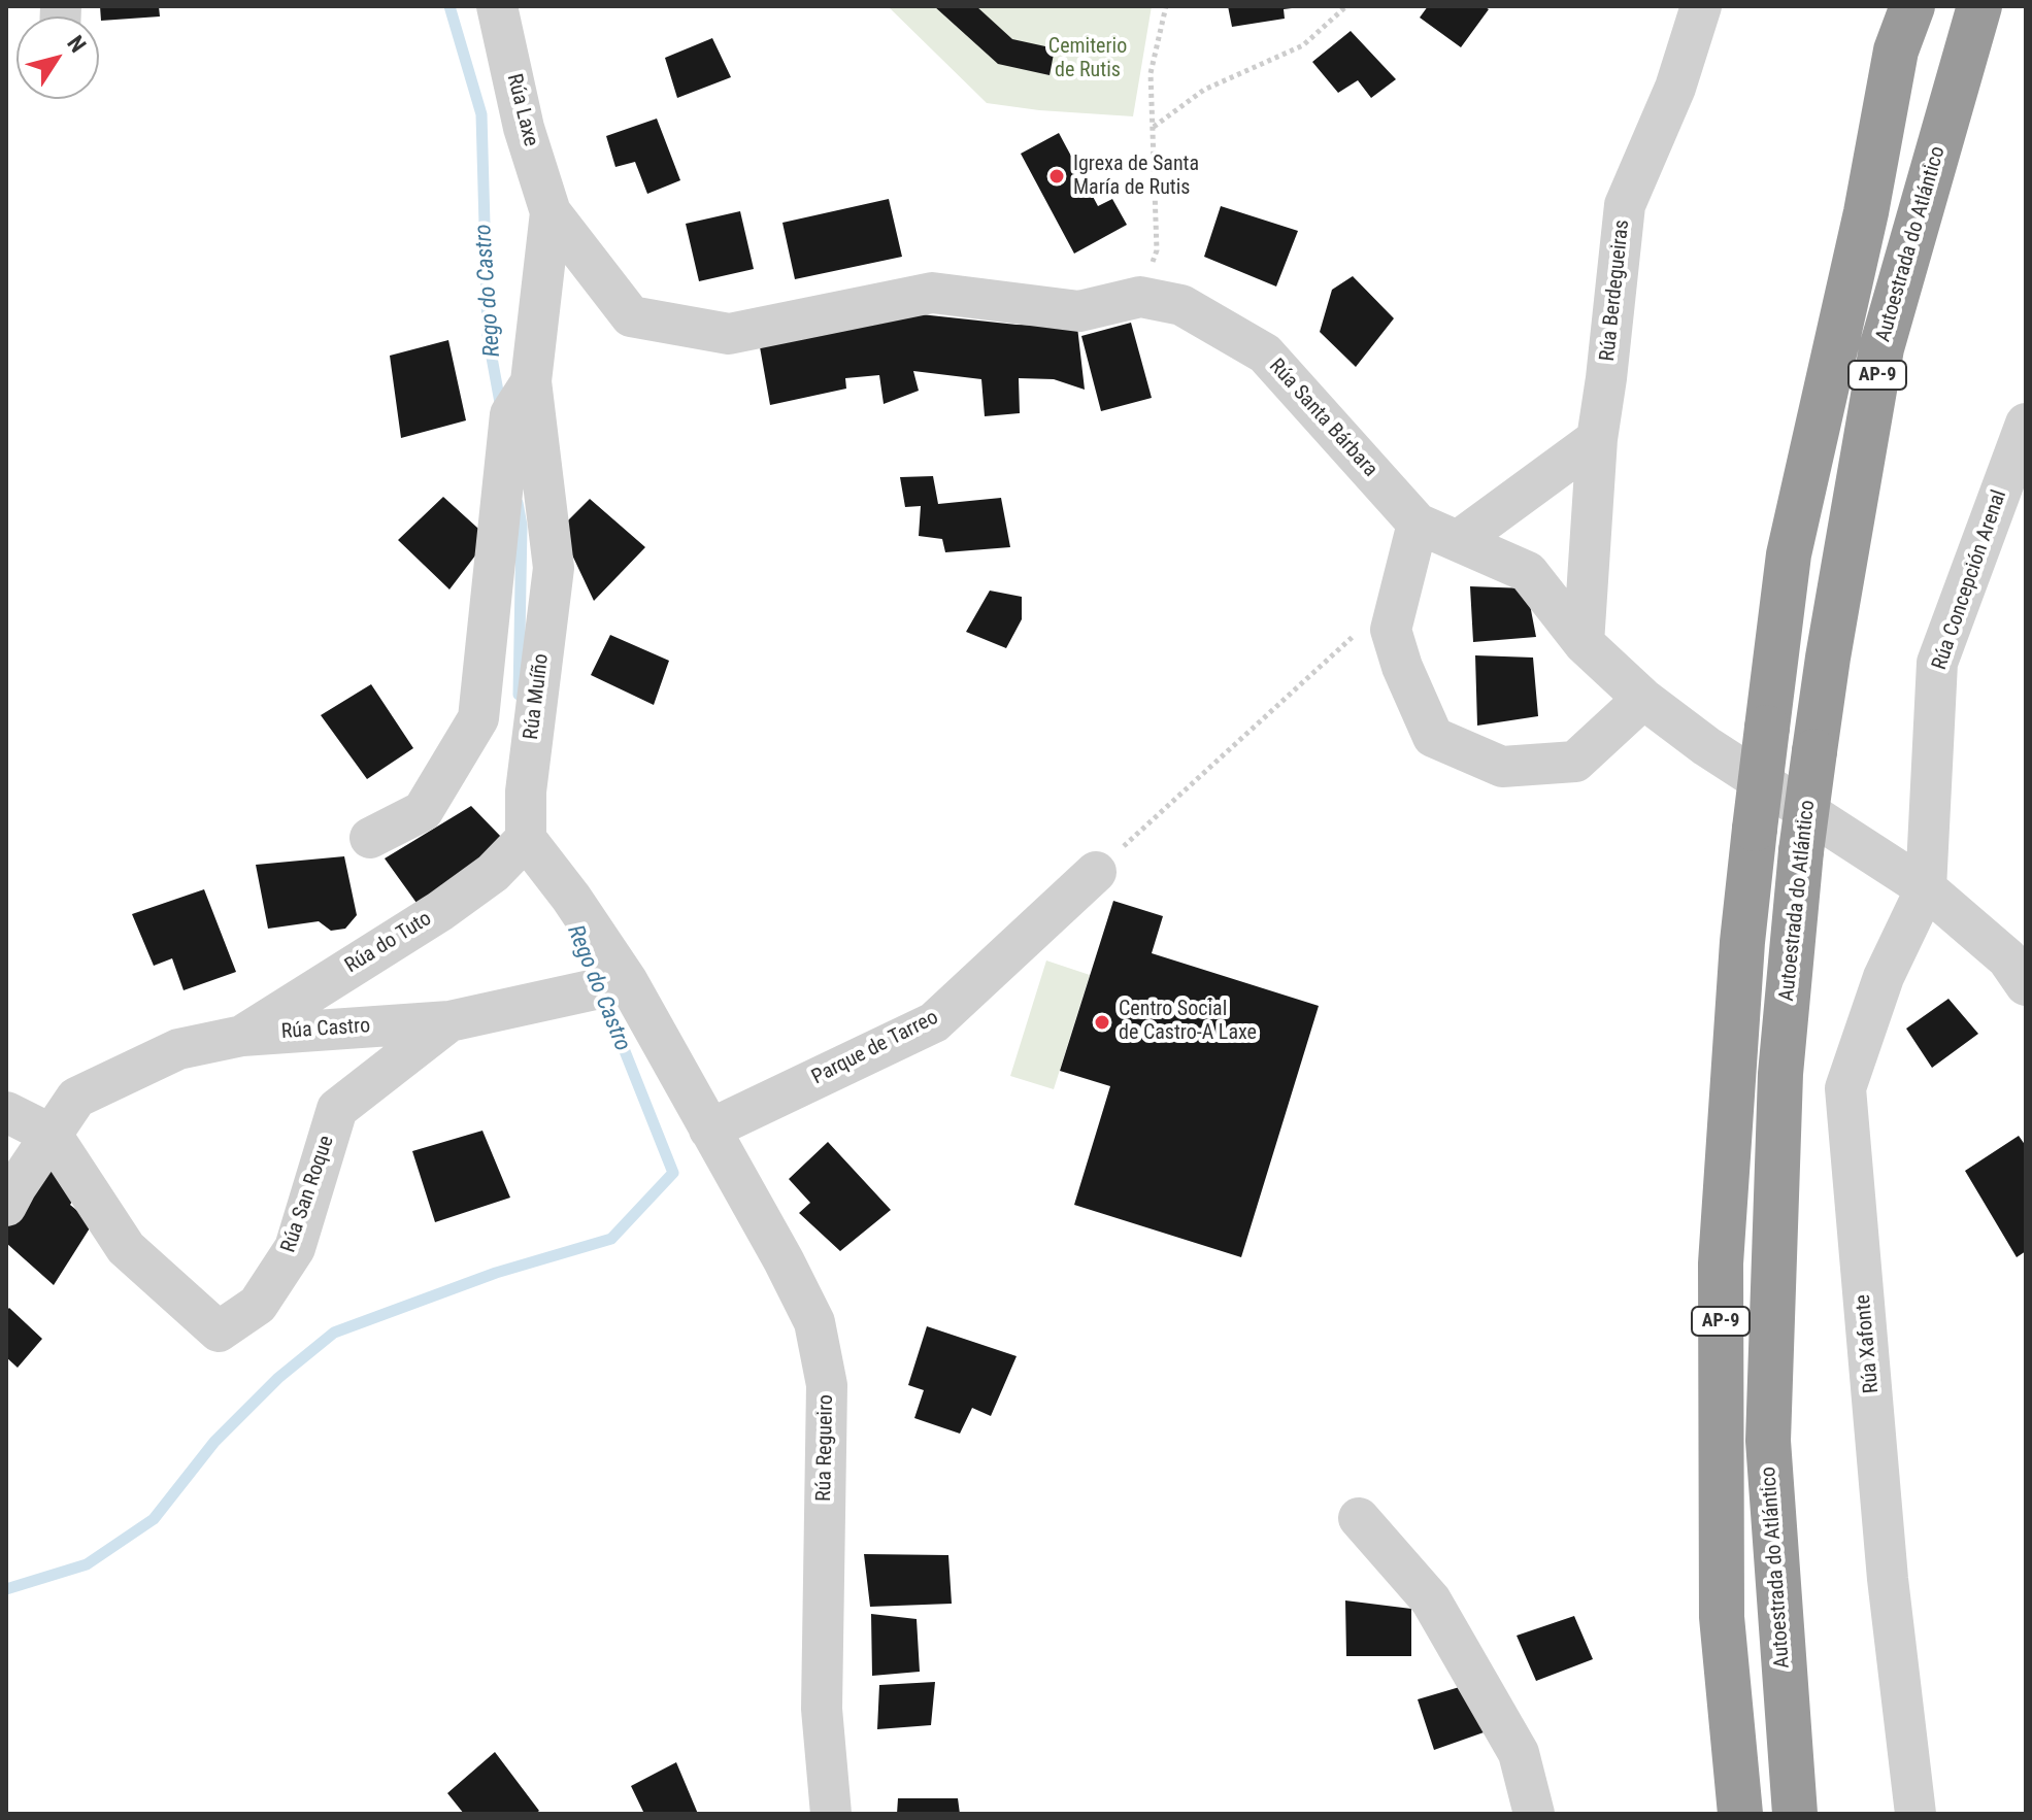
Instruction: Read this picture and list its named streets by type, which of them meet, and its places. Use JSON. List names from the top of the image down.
{
  "streets": {
    "highway": ["Autoestrada do Atlántico", "AP-9"],
    "street": [
      "Rúa Laxe",
      "Rúa Berdegueiras",
      "Rúa Santa Bárbara",
      "Rúa Concepción Arenal",
      "Rúa Muíño",
      "Rúa do Tuto",
      "Rúa Castro",
      "Parque de Tarreo",
      "Rúa San Roque",
      "Rúa Xafonte",
      "Rúa Regueiro"
    ]
  },
  "crossings": [
    ["Rúa Laxe", "Rúa Santa Bárbara"],
    ["Rúa Laxe", "Rúa Muíño"],
    ["Rúa Berdegueiras", "Rúa Santa Bárbara"],
    ["Rúa Santa Bárbara", "Rúa Concepción Arenal"],
    ["Rúa Santa Bárbara", "Rúa Muíño"],
    ["Rúa Santa Bárbara", "Rúa Xafonte"],
    ["Rúa Concepción Arenal", "Rúa Xafonte"],
    ["Rúa Muíño", "Rúa do Tuto"],
    ["Rúa do Tuto", "Rúa Castro"],
    ["Rúa Castro", "Rúa San Roque"],
    ["Rúa Castro", "Rúa Regueiro"],
    ["Parque de Tarreo", "Rúa Regueiro"]
  ],
  "water": ["Rego do Castro"],
  "parks": ["Cemiterio de Rutis"],
  "places": ["Igrexa de Santa María de Rutis", "Centro Social de Castro-A Laxe"],
  "north": "top right"
}
